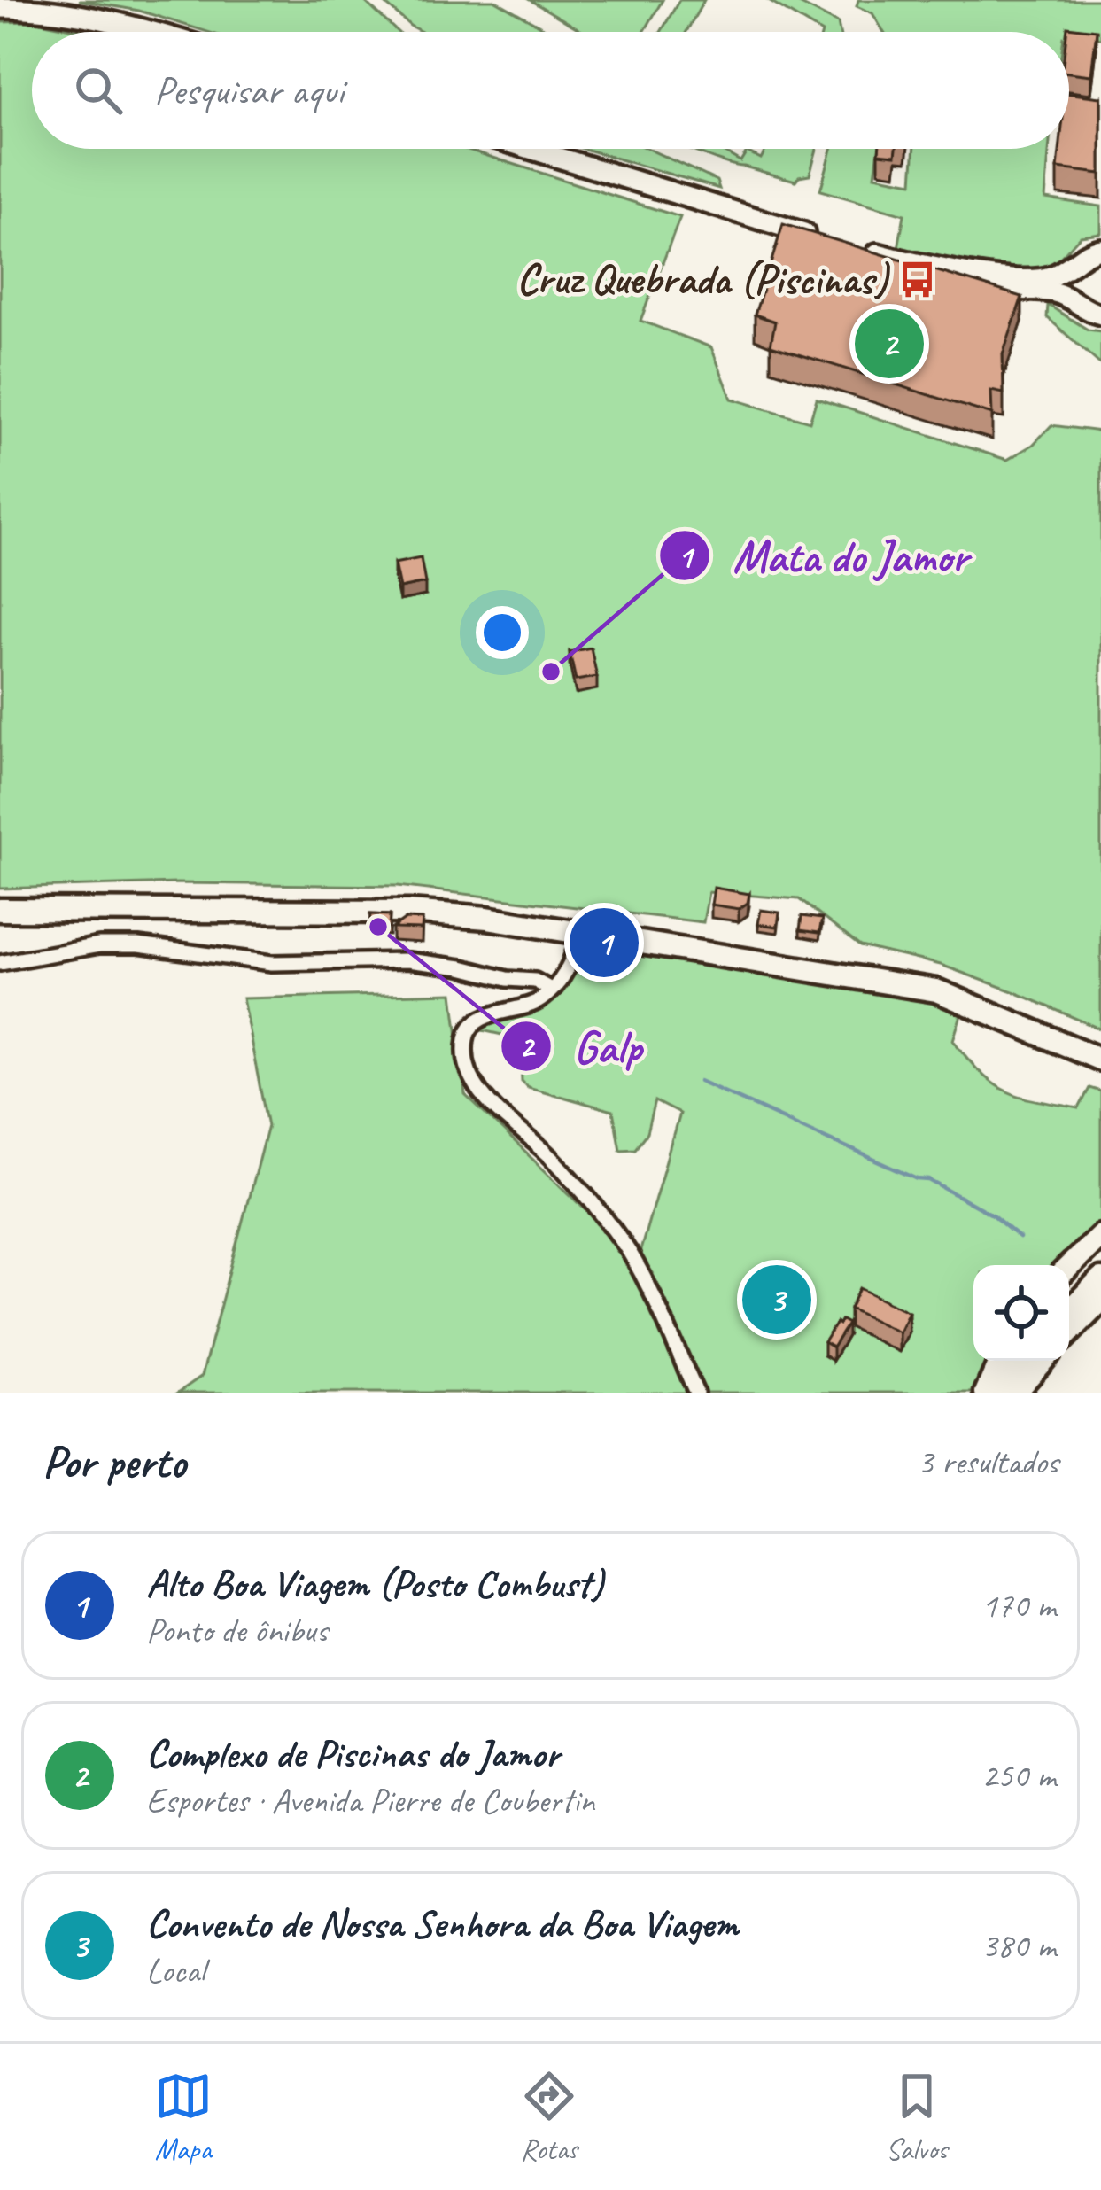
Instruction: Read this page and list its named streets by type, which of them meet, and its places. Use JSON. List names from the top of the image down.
{
  "places": {
    "bus stop": ["Cruz Quebrada (Piscinas)"],
    "other": ["Mata do Jamor", "Galp"]
  },
  "page": {
    "search": "Pesquisar aqui",
    "pins": ["2", "1", "3"],
    "heading": ["Por perto", "3 resultados"],
    "list": [
      {
        "mark": "1",
        "name": "Alto Boa Viagem (Posto Combust)",
        "note": "Ponto de ônibus",
        "value": "170 m"
      },
      {
        "mark": "2",
        "name": "Complexo de Piscinas do Jamor",
        "note": "Esportes · Avenida Pierre de Coubertin",
        "value": "250 m"
      },
      {
        "mark": "3",
        "name": "Convento de Nossa Senhora da Boa Viagem",
        "note": "Local",
        "value": "380 m"
      }
    ],
    "nav": ["Mapa", "Rotas", "Salvos"]
  }
}
